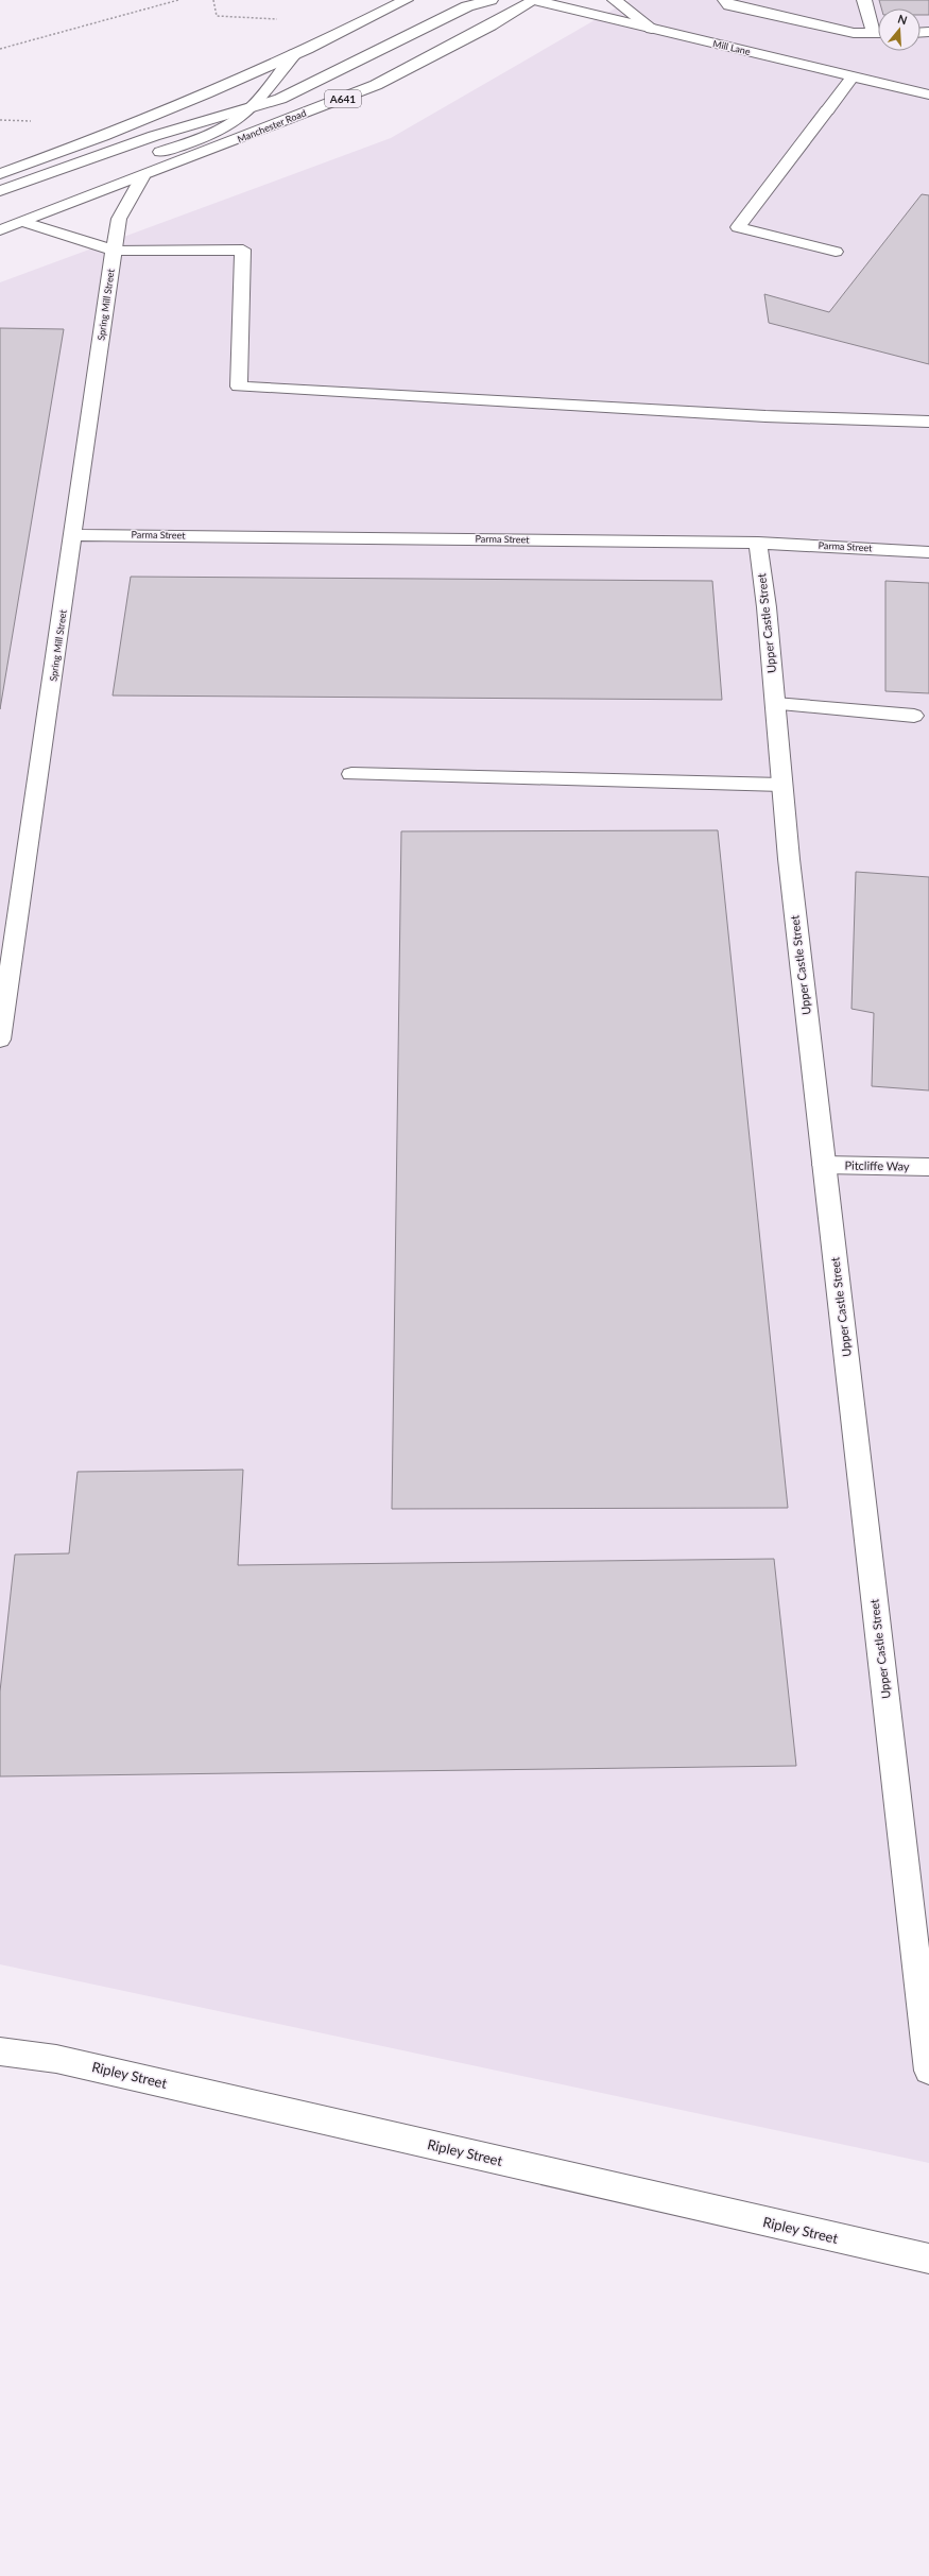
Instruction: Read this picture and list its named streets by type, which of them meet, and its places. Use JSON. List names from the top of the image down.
{
  "streets": {
    "street": [
      "Mill Lane",
      "A641",
      "Manchester Road",
      "Spring Mill Street",
      "Parma Street",
      "Upper Castle Street",
      "Pitcliffe Way",
      "Ripley Street"
    ]
  },
  "crossings": [
    ["Mill Lane", "Manchester Road"],
    ["Manchester Road", "Spring Mill Street"],
    ["Spring Mill Street", "Parma Street"],
    ["Parma Street", "Upper Castle Street"],
    ["Upper Castle Street", "Pitcliffe Way"]
  ],
  "north": "top"
}
